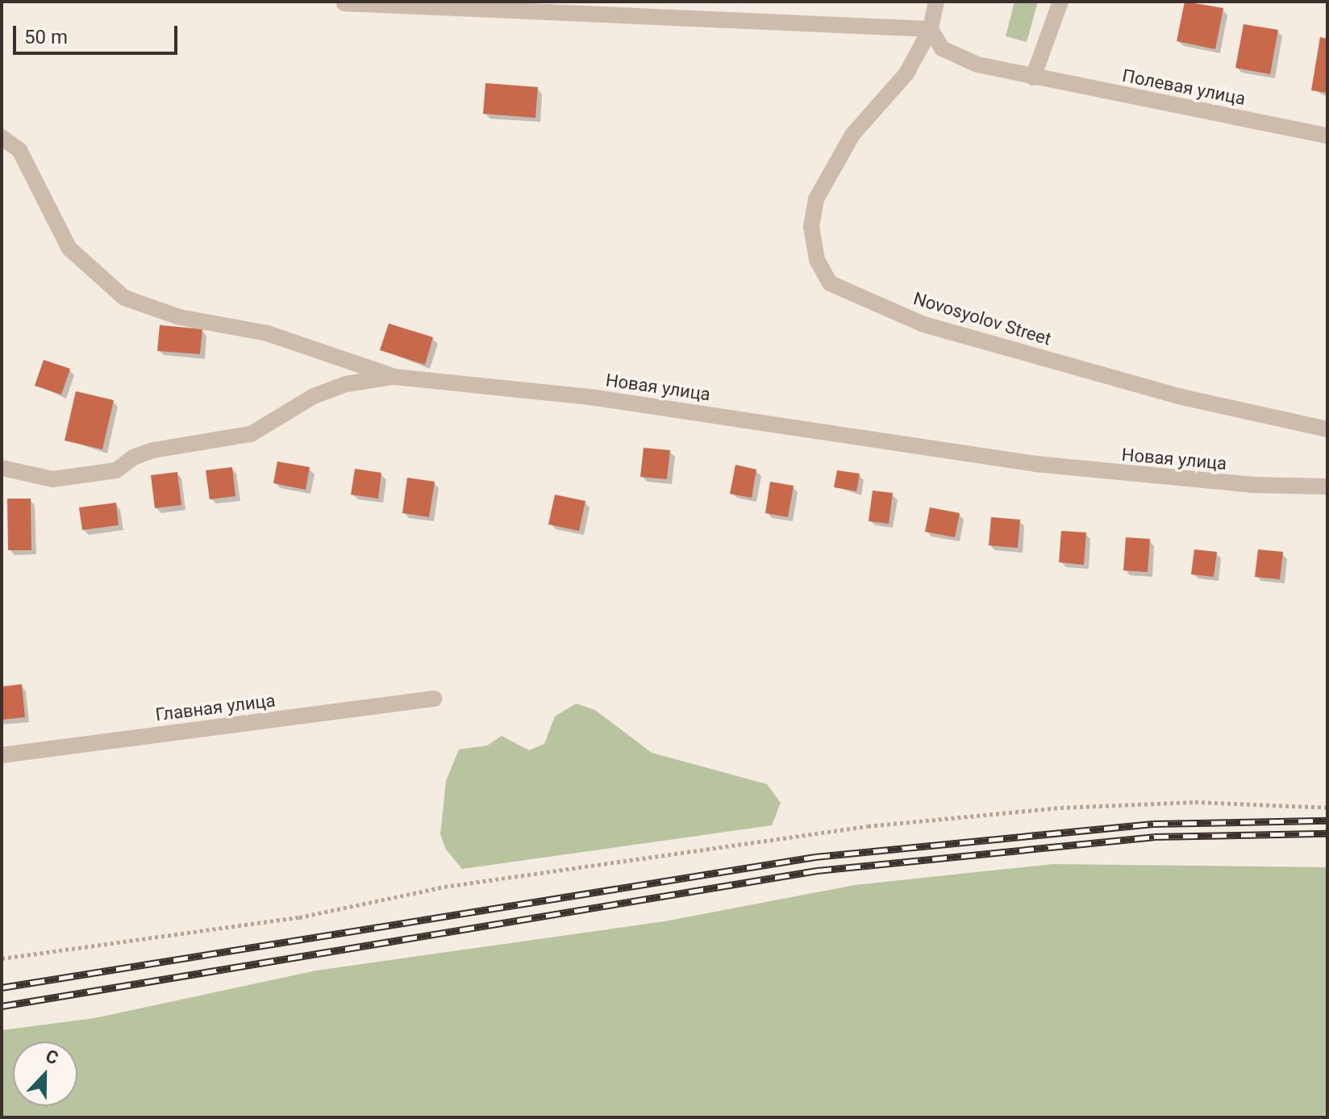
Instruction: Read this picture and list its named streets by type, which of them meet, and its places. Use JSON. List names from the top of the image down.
{
  "streets": {
    "street": [
      "Полевая улица",
      "Novosyolov Street",
      "Новая улица",
      "Главная улица"
    ]
  },
  "crossings": [
    ["Полевая улица", "Novosyolov Street"]
  ],
  "scale_bar": "50 m",
  "north": "top"
}
